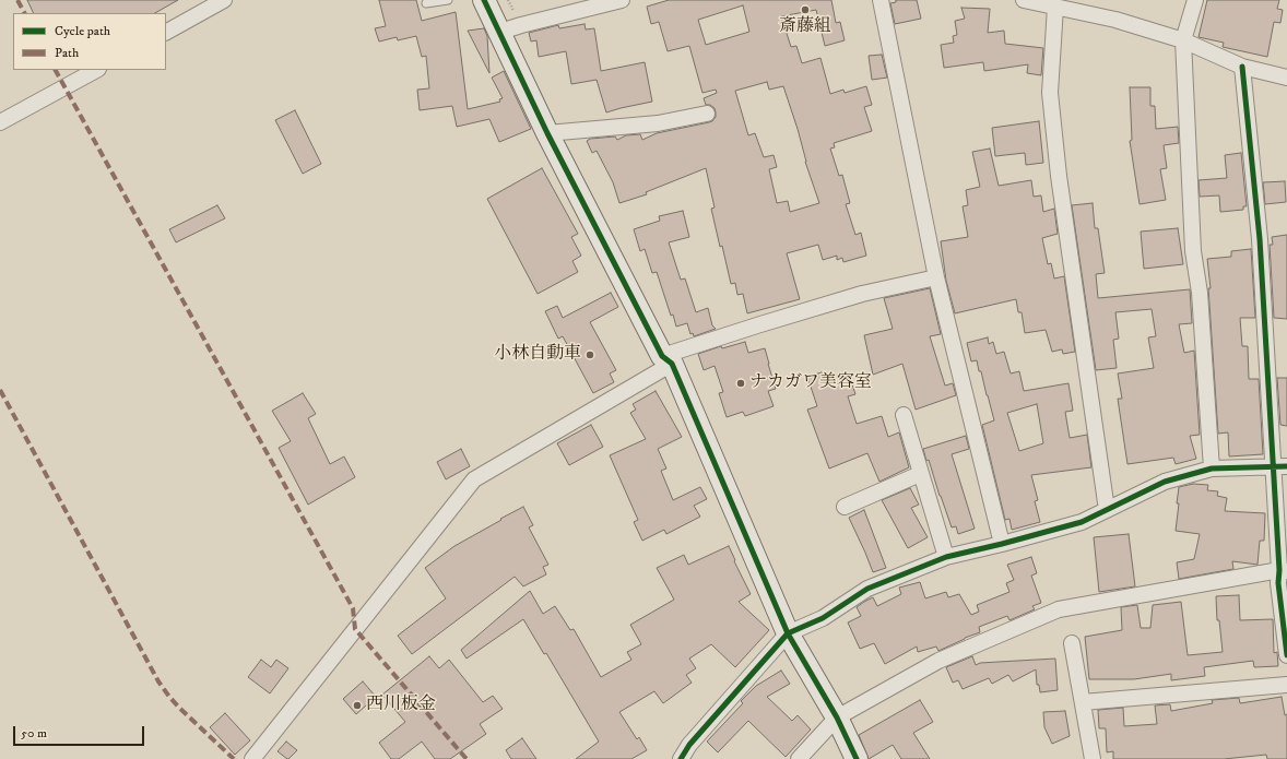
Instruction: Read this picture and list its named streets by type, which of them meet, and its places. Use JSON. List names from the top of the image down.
{
  "places": [
    "斎藤組",
    "小林自動車",
    "ナカガワ美容室",
    "西川板金"
  ],
  "legend": ["Cycle path", "Path"],
  "scale_bar": "50 m"
}
